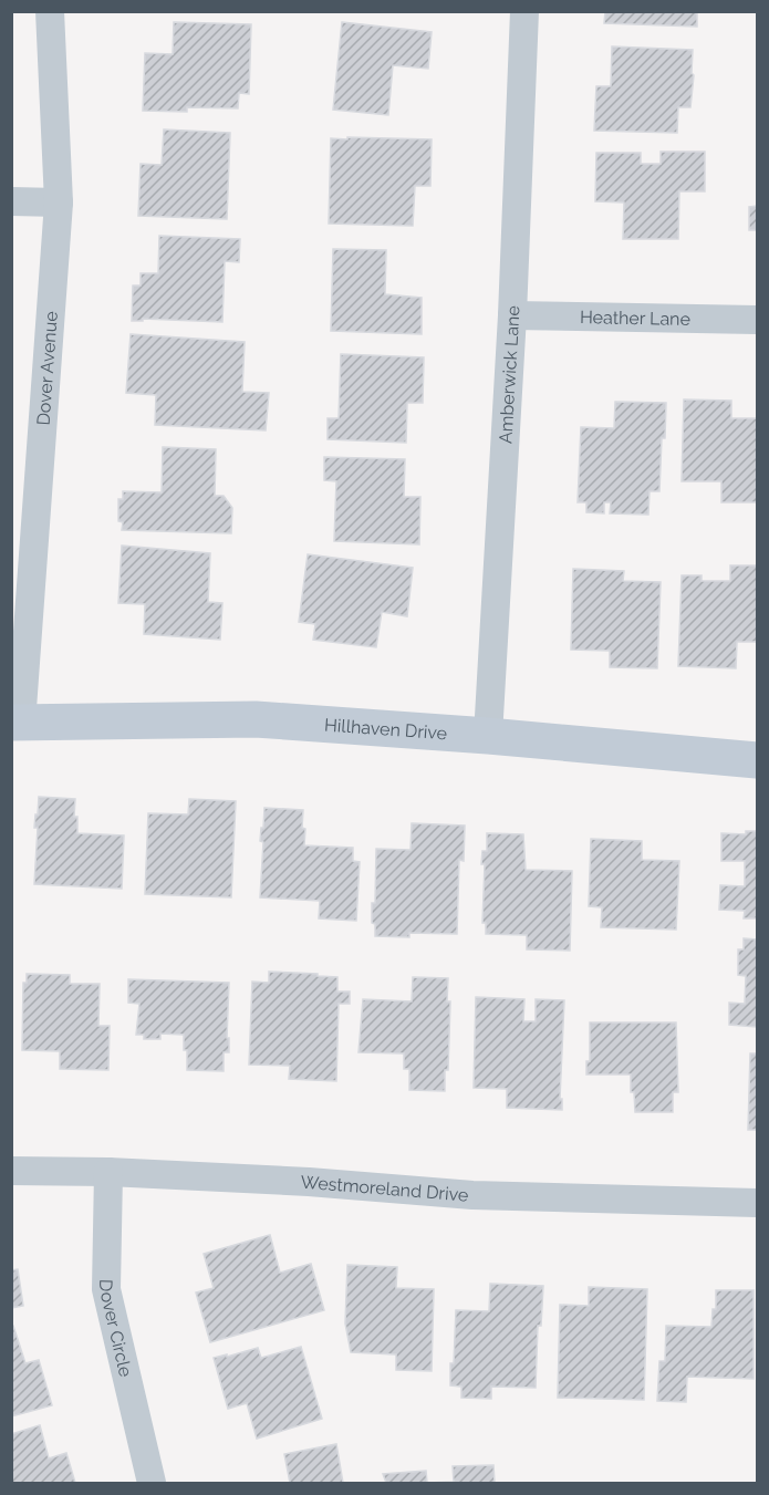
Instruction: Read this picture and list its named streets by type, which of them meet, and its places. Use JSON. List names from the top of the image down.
{
  "streets": {
    "street": [
      "Heather Lane",
      "Dover Avenue",
      "Amberwick Lane",
      "Hillhaven Drive",
      "Westmoreland Drive",
      "Dover Circle"
    ]
  },
  "crossings": [
    ["Heather Lane", "Amberwick Lane"],
    ["Dover Avenue", "Hillhaven Drive"],
    ["Amberwick Lane", "Hillhaven Drive"],
    ["Westmoreland Drive", "Dover Circle"]
  ]
}
